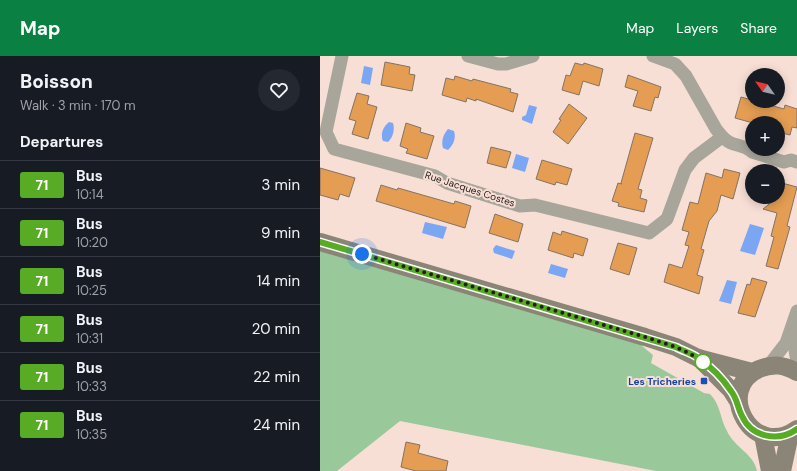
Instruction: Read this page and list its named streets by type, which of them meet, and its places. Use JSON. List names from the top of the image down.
{
  "streets": {
    "street": ["Rue Jacques Costes"]
  },
  "places": {
    "transit": ["Les Tricheries"]
  },
  "lines": ["bus line 71"],
  "north": "top left",
  "page": {
    "header": "Map",
    "nav": ["Map", "Layers", "Share"],
    "heading": [
      ["Boisson", "Walk · 3 min · 170 m"],
      "Departures"
    ],
    "map_buttons": ["+", "−"],
    "list": [
      {
        "mark": "71",
        "name": "Bus",
        "note": "10:14",
        "value": "3 min"
      },
      {
        "mark": "71",
        "name": "Bus",
        "note": "10:20",
        "value": "9 min"
      },
      {
        "mark": "71",
        "name": "Bus",
        "note": "10:25",
        "value": "14 min"
      },
      {
        "mark": "71",
        "name": "Bus",
        "note": "10:31",
        "value": "20 min"
      },
      {
        "mark": "71",
        "name": "Bus",
        "note": "10:33",
        "value": "22 min"
      },
      {
        "mark": "71",
        "name": "Bus",
        "note": "10:35",
        "value": "24 min"
      }
    ]
  }
}
